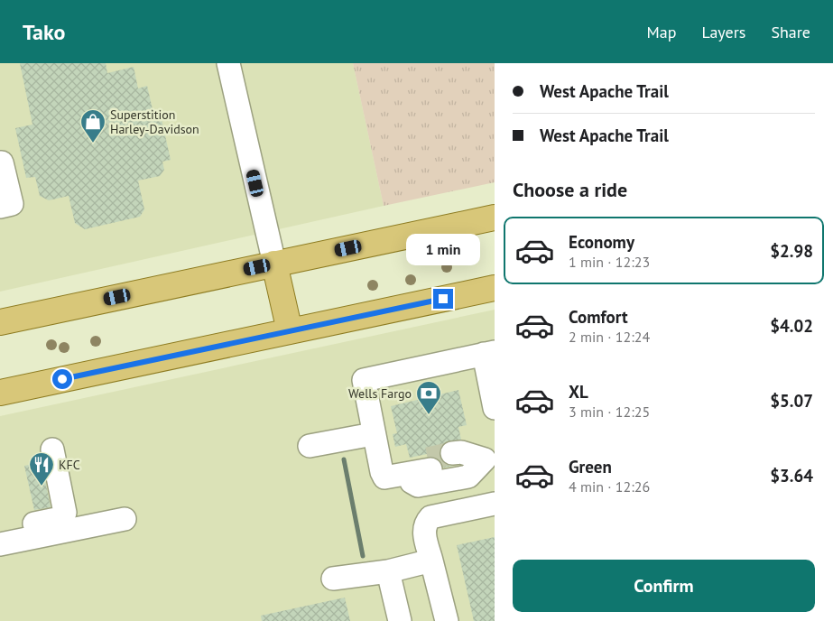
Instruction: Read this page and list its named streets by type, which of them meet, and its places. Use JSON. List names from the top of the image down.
{
  "places": {
    "shop": ["Superstition Harley-Davidson"],
    "bank": ["Wells Fargo"],
    "restaurant": ["KFC"]
  },
  "page": {
    "header": "Tako",
    "nav": ["Map", "Layers", "Share"],
    "banner": ["West Apache Trail", "West Apache Trail"],
    "heading": "Choose a ride",
    "list": [
      {
        "name": "Economy",
        "note": "1 min · 12:23",
        "value": "$2.98"
      },
      {
        "name": "Comfort",
        "note": "2 min · 12:24",
        "value": "$4.02"
      },
      {
        "name": "XL",
        "note": "3 min · 12:25",
        "value": "$5.07"
      },
      {
        "name": "Green",
        "note": "4 min · 12:26",
        "value": "$3.64"
      }
    ],
    "bubble": "1 min",
    "buttons": "Confirm"
  }
}
